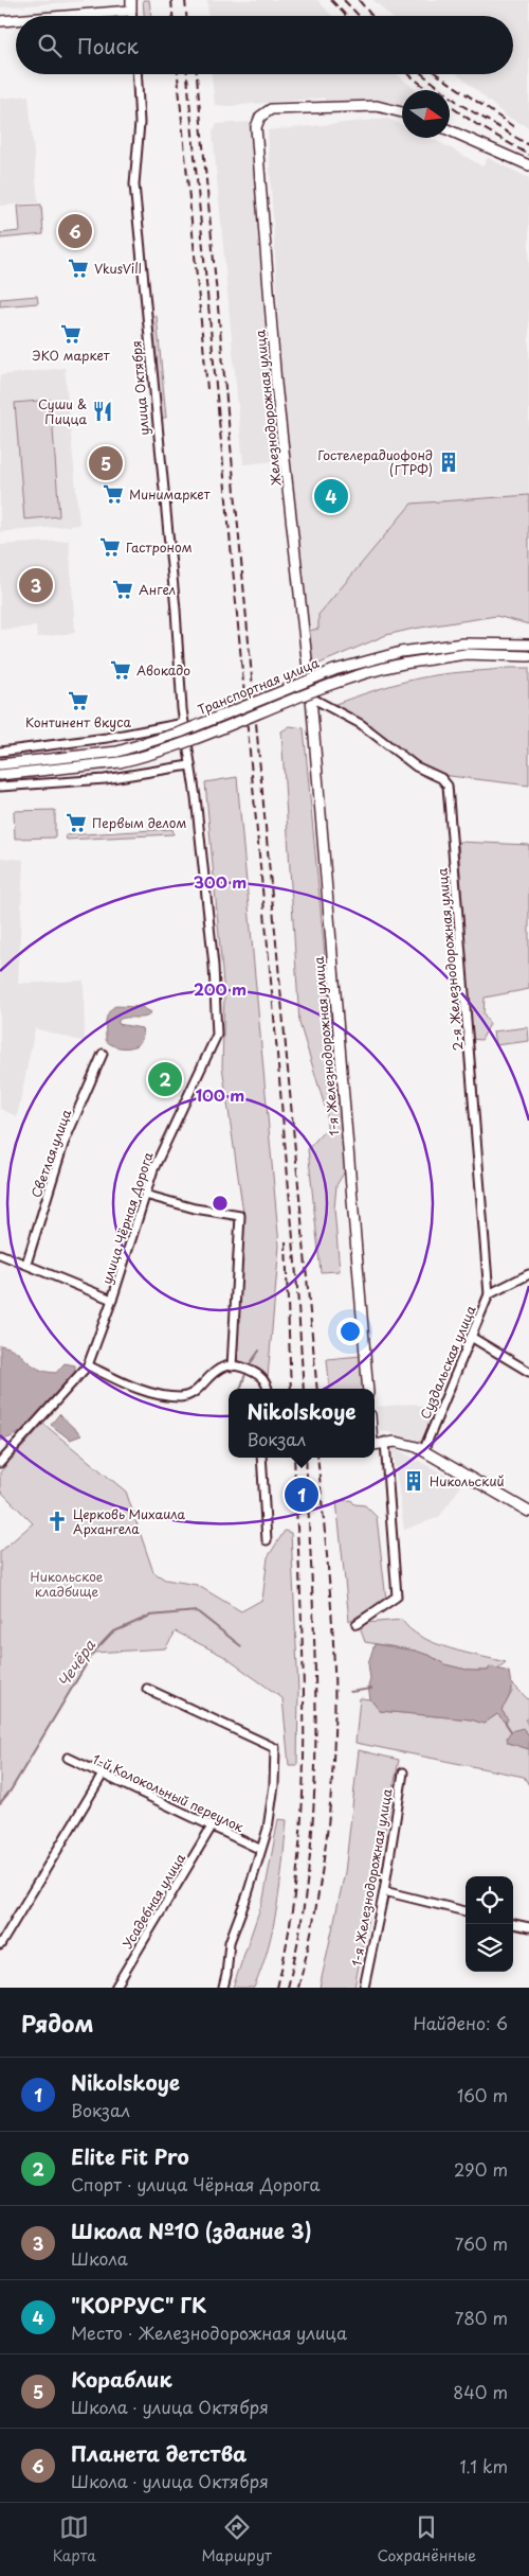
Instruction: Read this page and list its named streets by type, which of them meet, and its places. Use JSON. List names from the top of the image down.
{
  "streets": {
    "street": [
      "улица Октября",
      "Железнодорожная улица",
      "Транспортная улица",
      "2-я Железнодорожная улица",
      "1-я Железнодорожная улица",
      "Светлая улица",
      "улица Чёрная Дорога",
      "Суздальская улица",
      "1-й Колокольный переулок",
      "Усадебная улица"
    ]
  },
  "crossings": [
    ["улица Октября", "улица Чёрная Дорога"],
    ["Железнодорожная улица", "2-я Железнодорожная улица"],
    ["Железнодорожная улица", "1-я Железнодорожная улица"],
    ["2-я Железнодорожная улица", "1-я Железнодорожная улица"],
    ["2-я Железнодорожная улица", "Суздальская улица"],
    ["1-й Колокольный переулок", "Усадебная улица"]
  ],
  "water": ["Чечёра"],
  "parks": ["Никольское кладбище"],
  "places": {
    "supermarket": [
      "VkusVill",
      "ЭКО маркет",
      "Минимаркет",
      "Гастроном",
      "Ангел",
      "Авокадо",
      "Континент вкуса",
      "Первым делом"
    ],
    "restaurant": ["Суши & Пицца"],
    "building": ["Гостелерадиофонд (ГТРФ)", "Никольский"],
    "church": ["Церковь Михаила Архангела"]
  },
  "north": "right",
  "page": {
    "search": "Поиск",
    "pins": [
      "6",
      "5",
      "4",
      "3",
      "2",
      "1"
    ],
    "popup": ["Nikolskoye", "Вокзал"],
    "heading": ["Рядом", "Найдено: 6"],
    "list": [
      {
        "mark": "1",
        "name": "Nikolskoye",
        "note": "Вокзал",
        "value": "160 m"
      },
      {
        "mark": "2",
        "name": "Elite Fit Pro",
        "note": "Спорт · улица Чёрная Дорога",
        "value": "290 m"
      },
      {
        "mark": "3",
        "name": "Школа №10 (здание 3)",
        "note": "Школа",
        "value": "760 m"
      },
      {
        "mark": "4",
        "name": "\"КОРРУС\" ГК",
        "note": "Место · Железнодорожная улица",
        "value": "780 m"
      },
      {
        "mark": "5",
        "name": "Кораблик",
        "note": "Школа · улица Октября",
        "value": "840 m"
      },
      {
        "mark": "6",
        "name": "Планета детства",
        "note": "Школа · улица Октября",
        "value": "1.1 km"
      }
    ],
    "nav": ["Карта", "Маршрут", "Сохранённые"]
  },
  "rings": ["300 m", "200 m", "100 m"]
}
